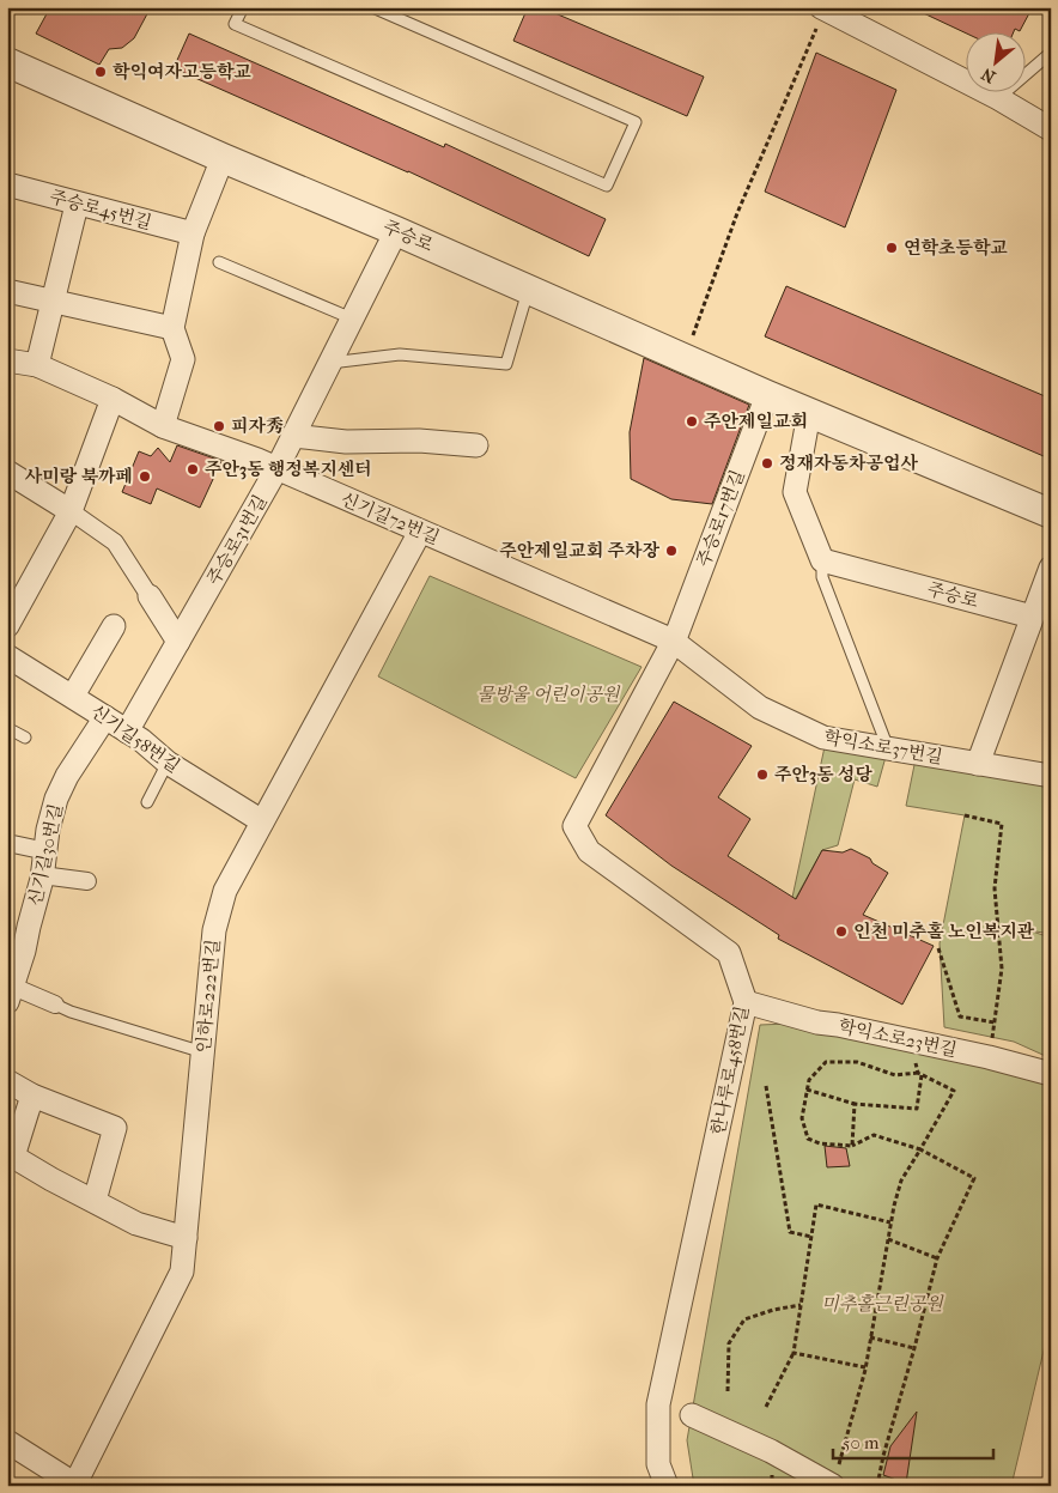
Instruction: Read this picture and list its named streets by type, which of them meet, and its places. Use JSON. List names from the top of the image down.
{
  "streets": {
    "street": [
      "주승로45번길",
      "주승로",
      "신기길72번길",
      "주승로17번길",
      "주승로31번길",
      "신기길58번길",
      "학익소로37번길",
      "신기길30번길",
      "인하로222번길",
      "학익소로23번길",
      "한나루로458번길"
    ]
  },
  "crossings": [
    ["주승로", "주승로17번길"],
    ["주승로", "주승로31번길"],
    ["신기길72번길", "주승로17번길"],
    ["신기길72번길", "주승로31번길"],
    ["신기길72번길", "학익소로37번길"],
    ["신기길72번길", "인하로222번길"],
    ["신기길72번길", "한나루로458번길"],
    ["주승로17번길", "학익소로37번길"],
    ["주승로17번길", "한나루로458번길"],
    ["주승로31번길", "신기길58번길"],
    ["신기길58번길", "신기길30번길"],
    ["신기길58번길", "인하로222번길"],
    ["학익소로37번길", "한나루로458번길"],
    ["학익소로23번길", "한나루로458번길"]
  ],
  "parks": ["물방울 어린이공원", "미추홀근린공원"],
  "places": [
    "학익여자고등학교",
    "연학초등학교",
    "주안제일교회",
    "피자秀",
    "정재자동차공업사",
    "주안3동 행정복지센터",
    "사미랑 북까페",
    "주안제일교회 주차장",
    "주안3동 성당",
    "인천 미추홀 노인복지관"
  ],
  "scale_bar": "50 m",
  "north": "bottom left"
}
